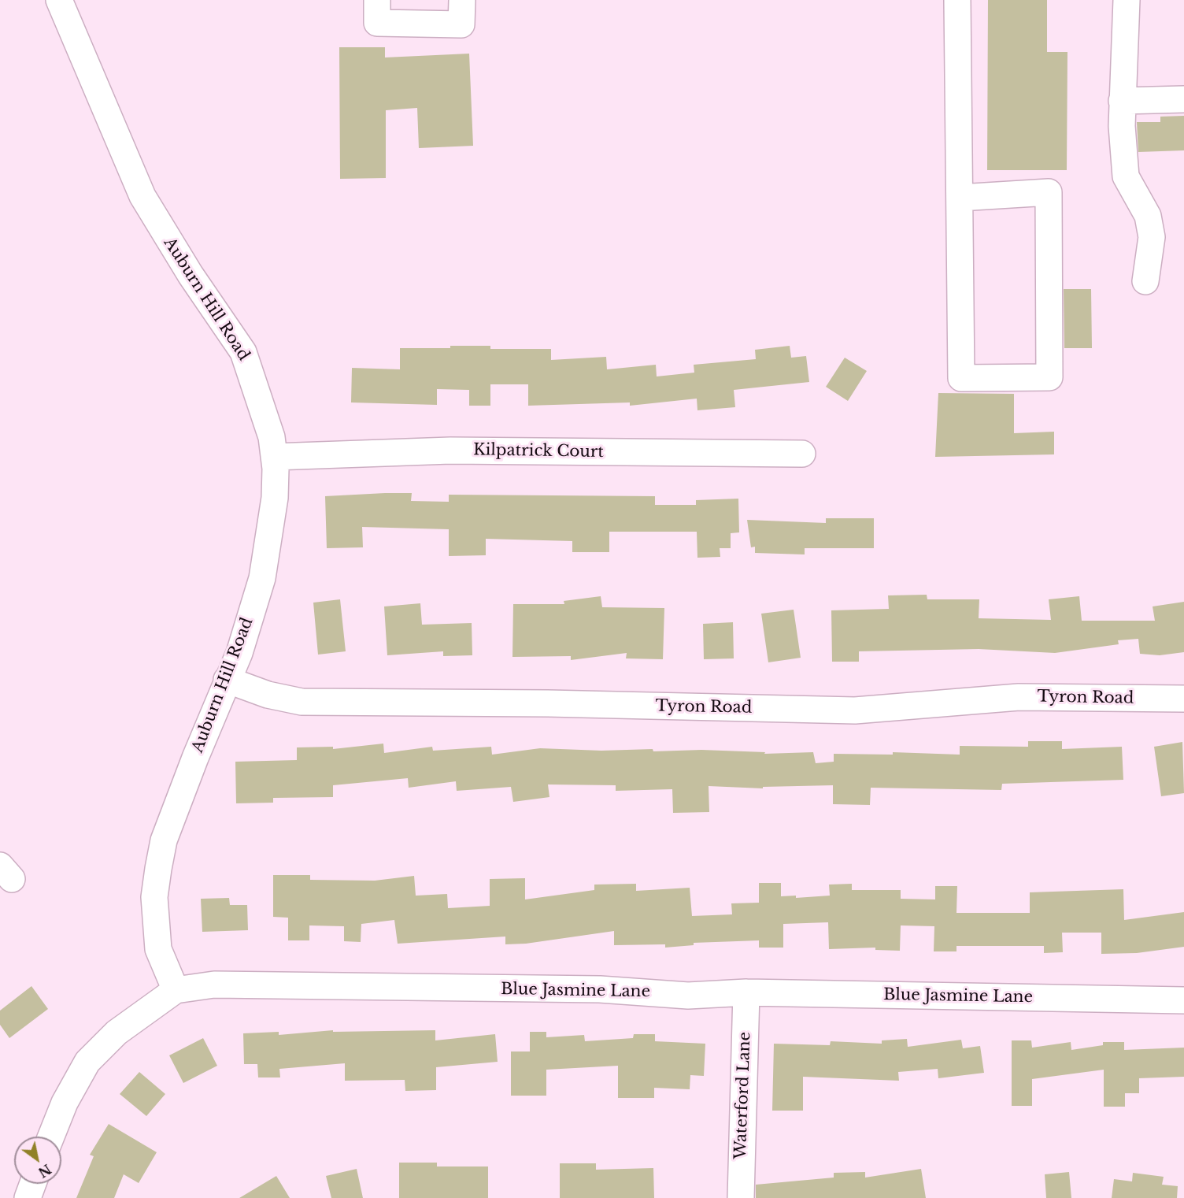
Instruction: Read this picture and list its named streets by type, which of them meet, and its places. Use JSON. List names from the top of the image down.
{
  "streets": {
    "street": [
      "Auburn Hill Road",
      "Kilpatrick Court",
      "Tyron Road",
      "Blue Jasmine Lane",
      "Waterford Lane"
    ]
  },
  "crossings": [
    ["Auburn Hill Road", "Kilpatrick Court"],
    ["Auburn Hill Road", "Tyron Road"],
    ["Auburn Hill Road", "Blue Jasmine Lane"],
    ["Blue Jasmine Lane", "Waterford Lane"]
  ],
  "north": "bottom right"
}
